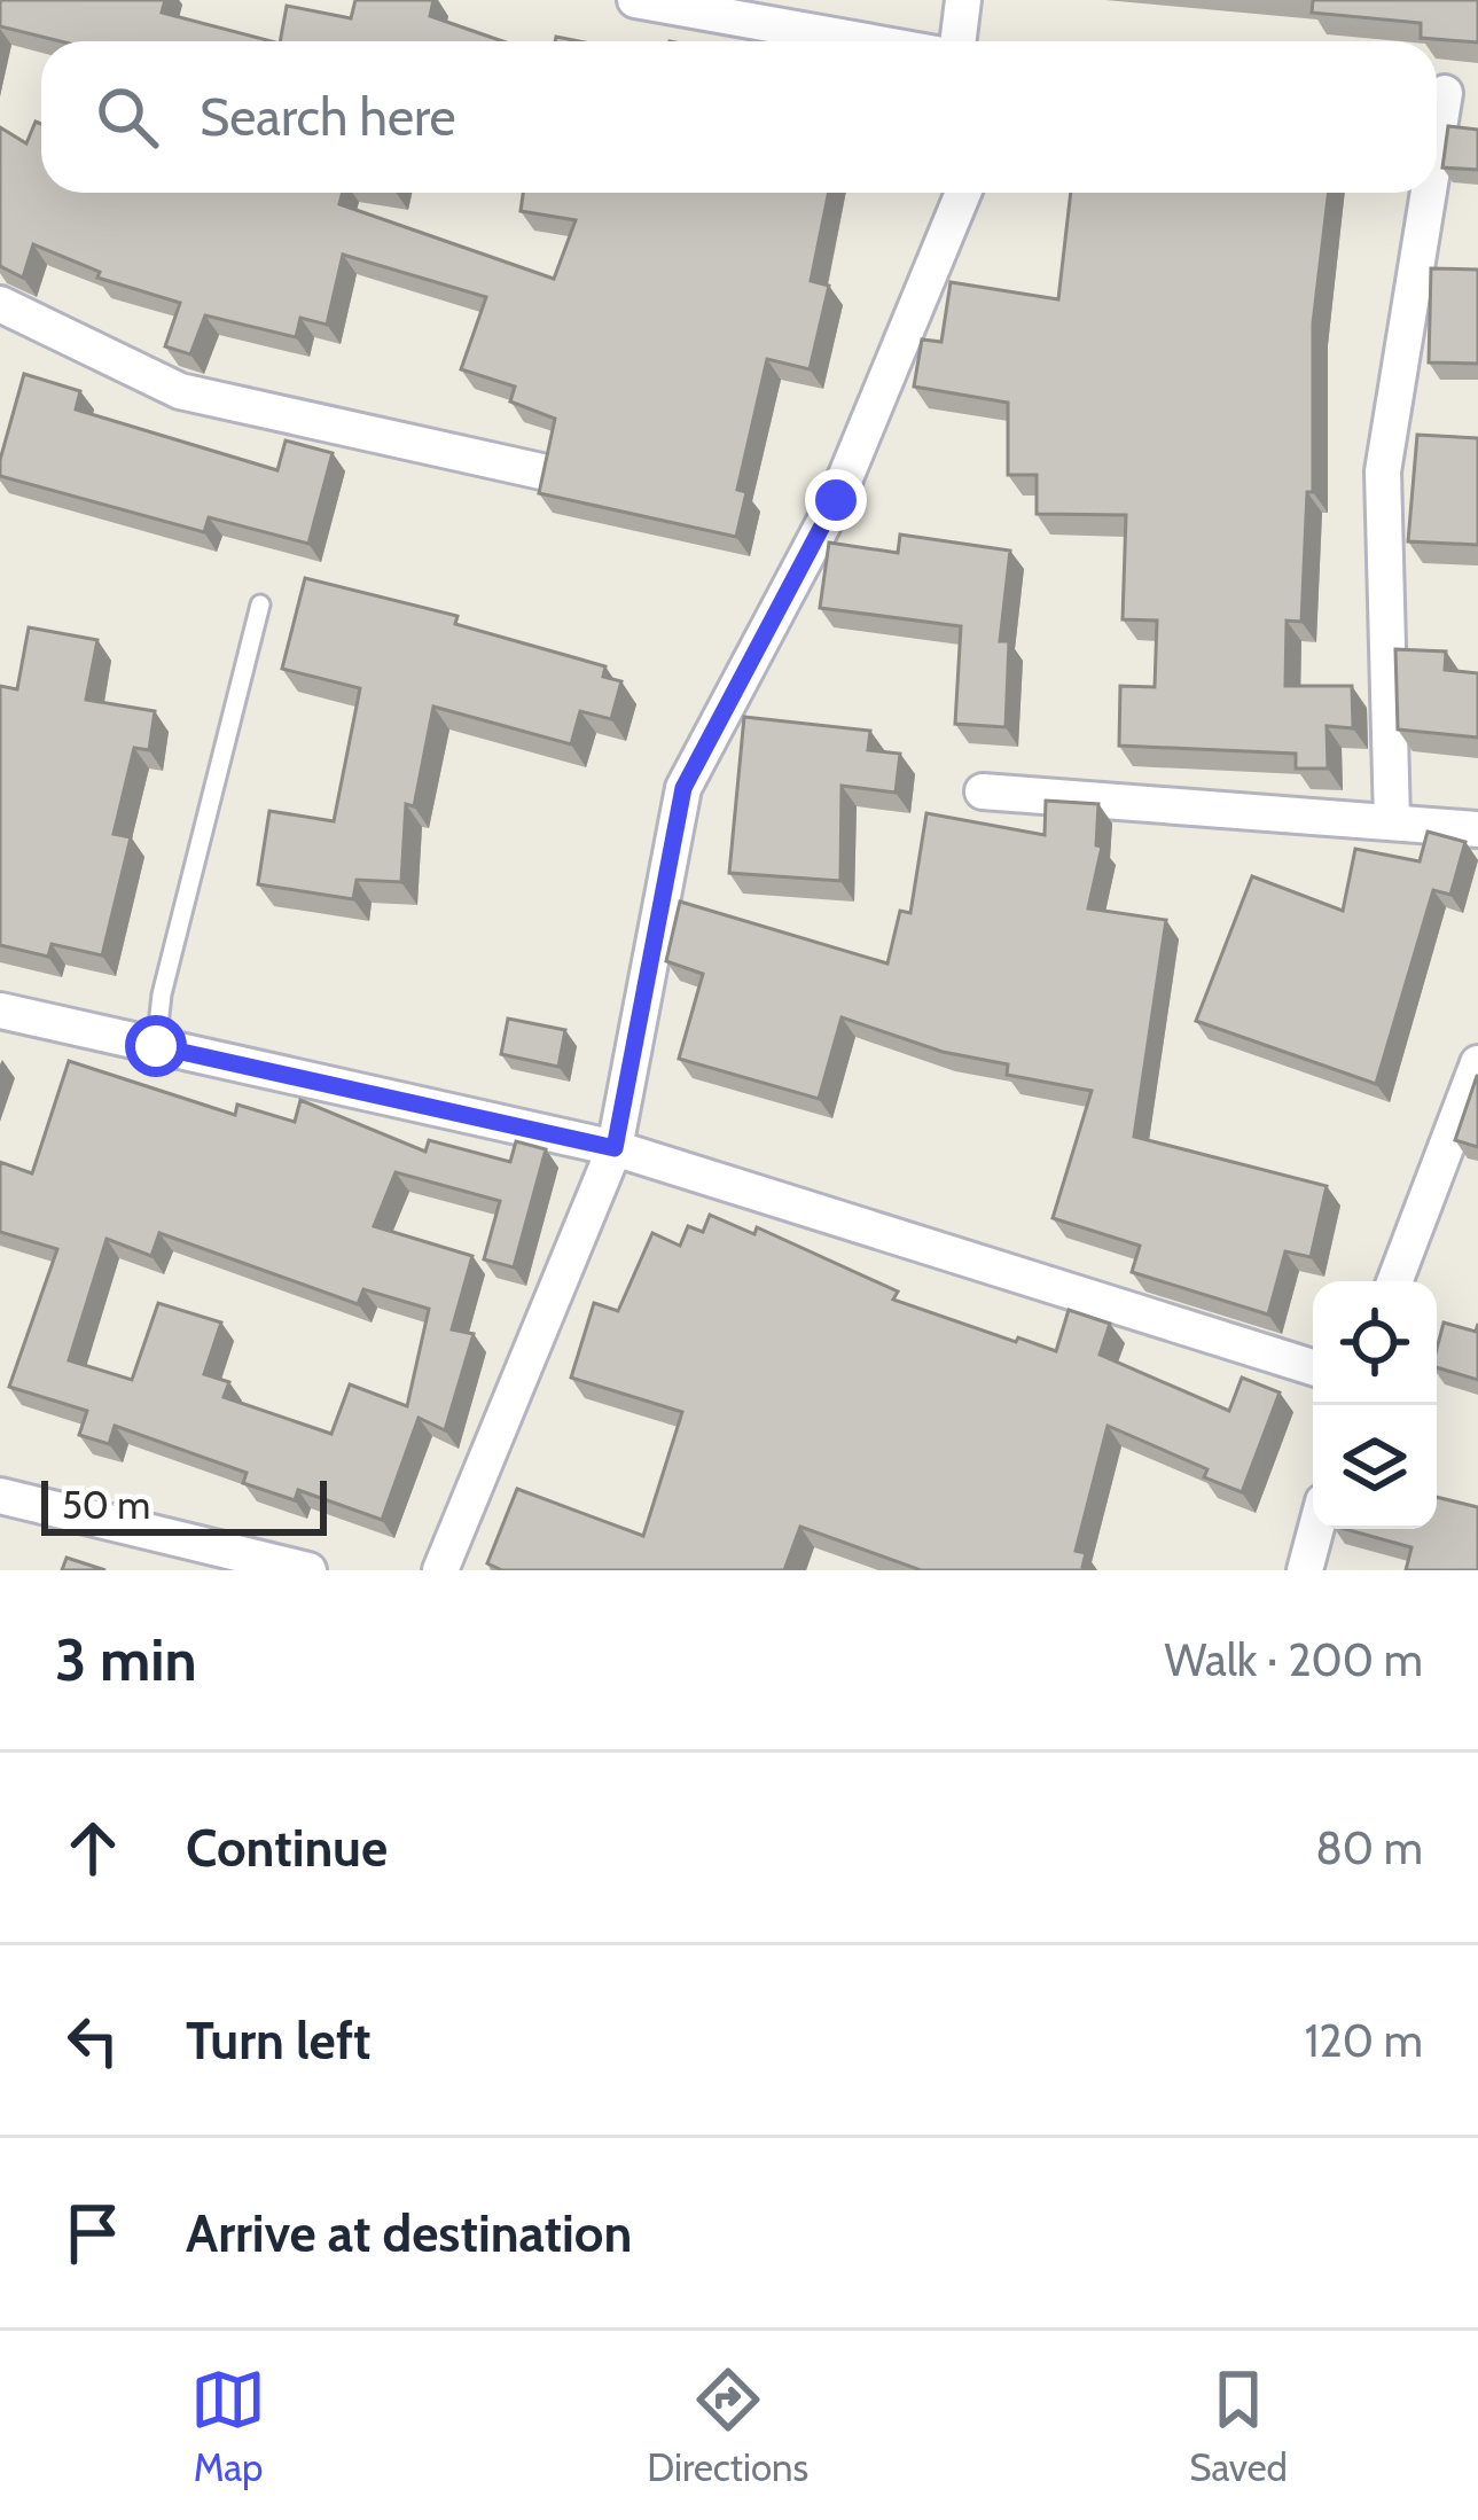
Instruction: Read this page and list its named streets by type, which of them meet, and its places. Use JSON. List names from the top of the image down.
{
  "scale_bar": "50 m",
  "page": {
    "search": "Search here",
    "scale": "50 m",
    "heading": ["3 min", "Walk · 200 m"],
    "list": [
      ["Continue", "80 m"],
      ["Turn left", "120 m"],
      "Arrive at destination"
    ],
    "nav": ["Map", "Directions", "Saved"]
  }
}
